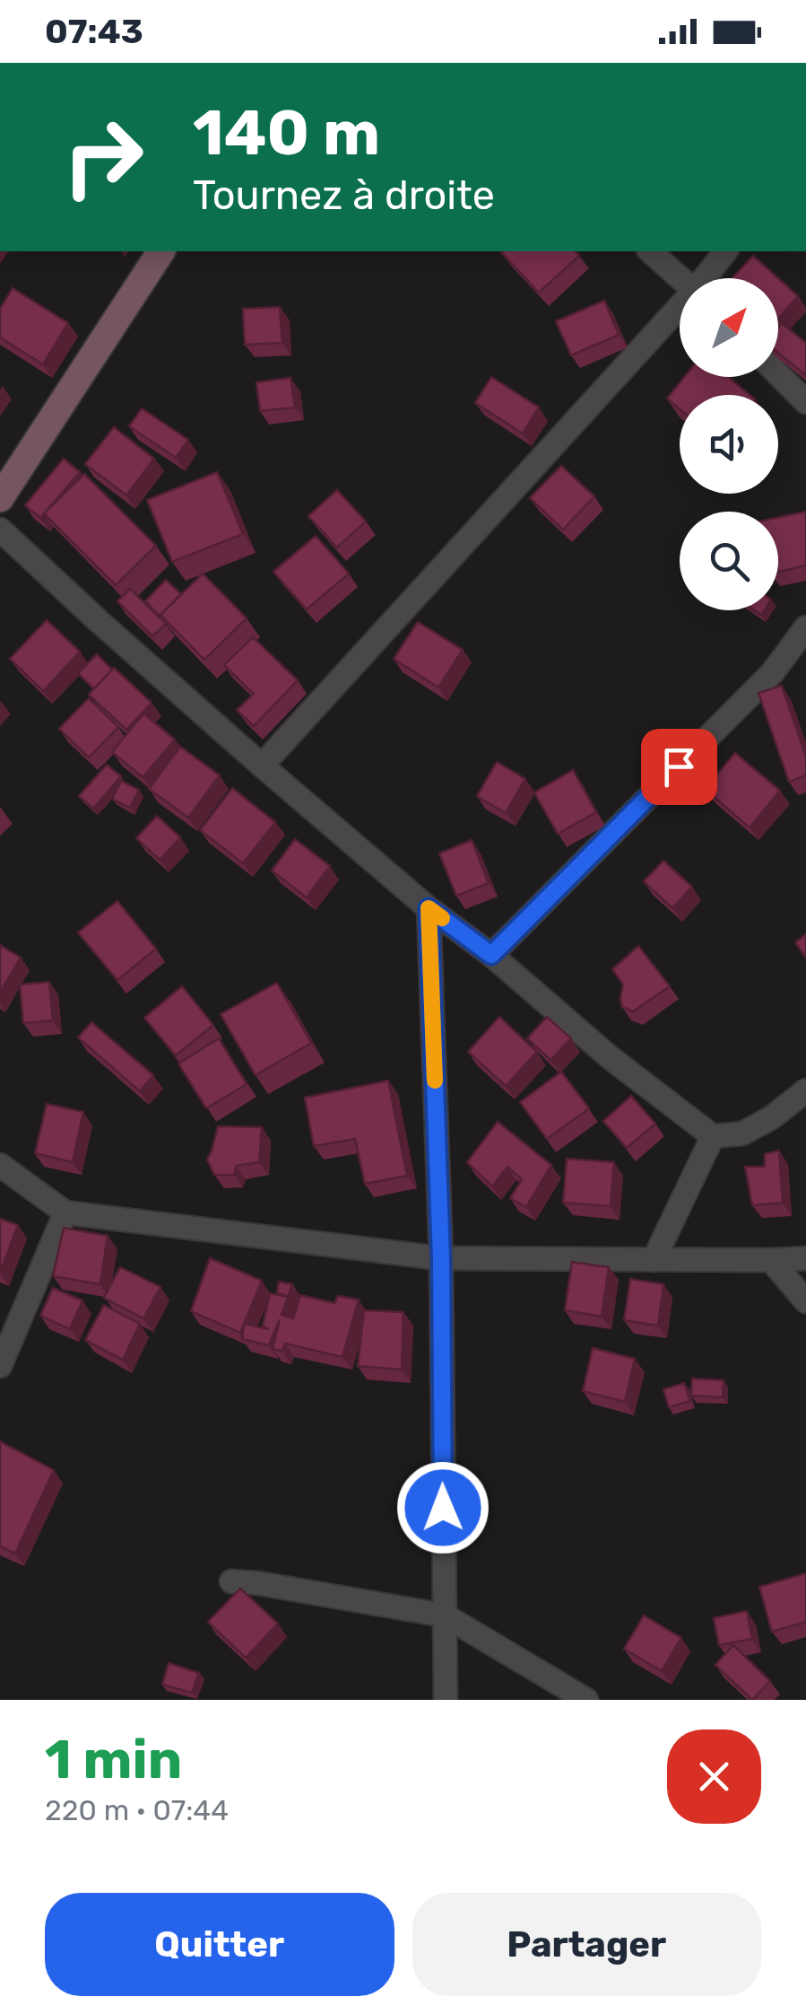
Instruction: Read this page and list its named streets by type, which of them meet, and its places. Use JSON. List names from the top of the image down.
{
  "north": "top right",
  "page": {
    "status": "07:43",
    "turn": ["140 m", "Tournez à droite"],
    "heading": ["1 min", "220 m · 07:44"],
    "buttons": ["Quitter", "Partager"]
  }
}
